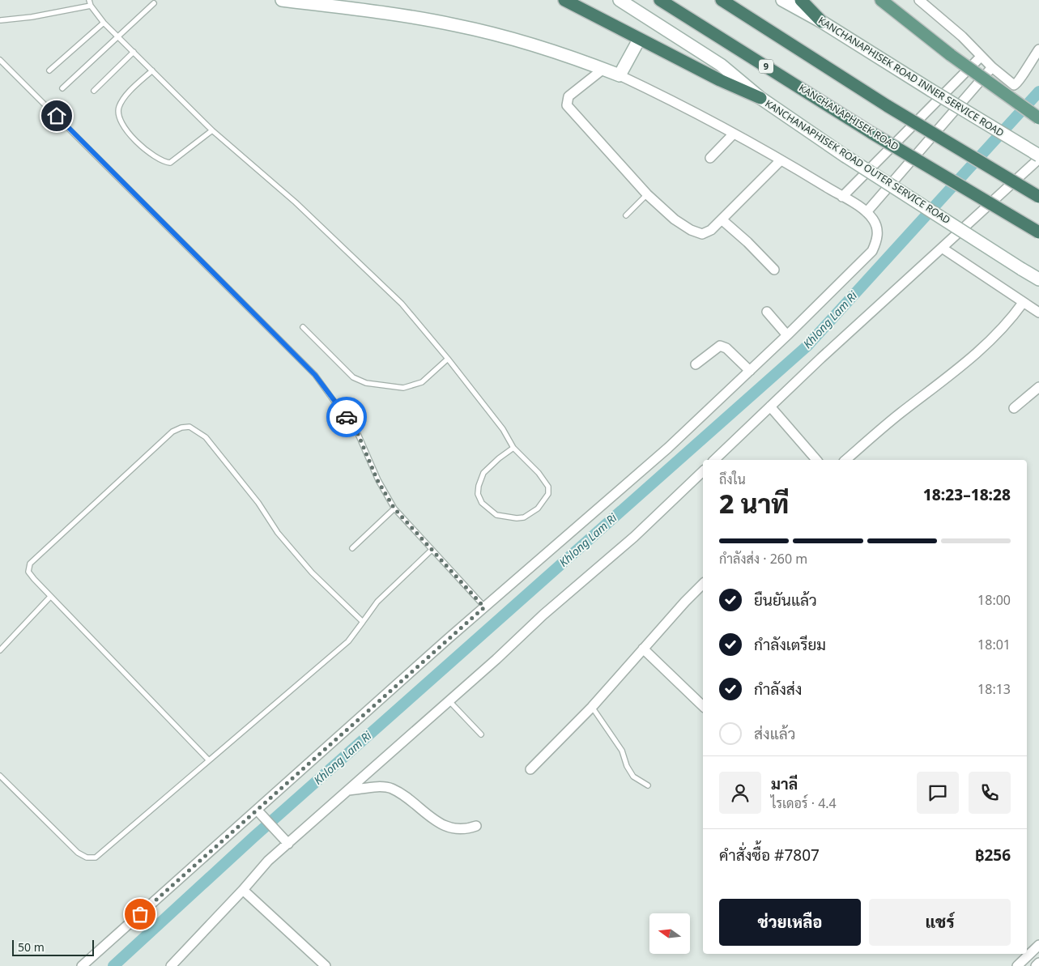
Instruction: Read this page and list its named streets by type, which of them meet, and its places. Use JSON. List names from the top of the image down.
{
  "streets": {
    "highway": ["9", "KANCHANAPHISEK ROAD"],
    "main road": ["KANCHANAPHISEK ROAD INNER SERVICE ROAD", "KANCHANAPHISEK ROAD OUTER SERVICE ROAD"]
  },
  "water": ["Khlong Lam Ri"],
  "scale_bar": "50 m",
  "north": "left",
  "page": {
    "heading": ["2 นาที", "ถึงใน", "18:23–18:28"],
    "panel": [
      "มาลี",
      "ไรเดอร์ · 4.4",
      "คำสั่งซื้อ #7807",
      "฿256"
    ],
    "bar": "กำลังส่ง · 260 m",
    "list": [
      ["ยืนยันแล้ว", "18:00"],
      ["กำลังเตรียม", "18:01"],
      ["กำลังส่ง", "18:13"],
      "ส่งแล้ว"
    ],
    "buttons": ["ช่วยเหลือ", "แชร์"],
    "scale": "50 m"
  }
}
